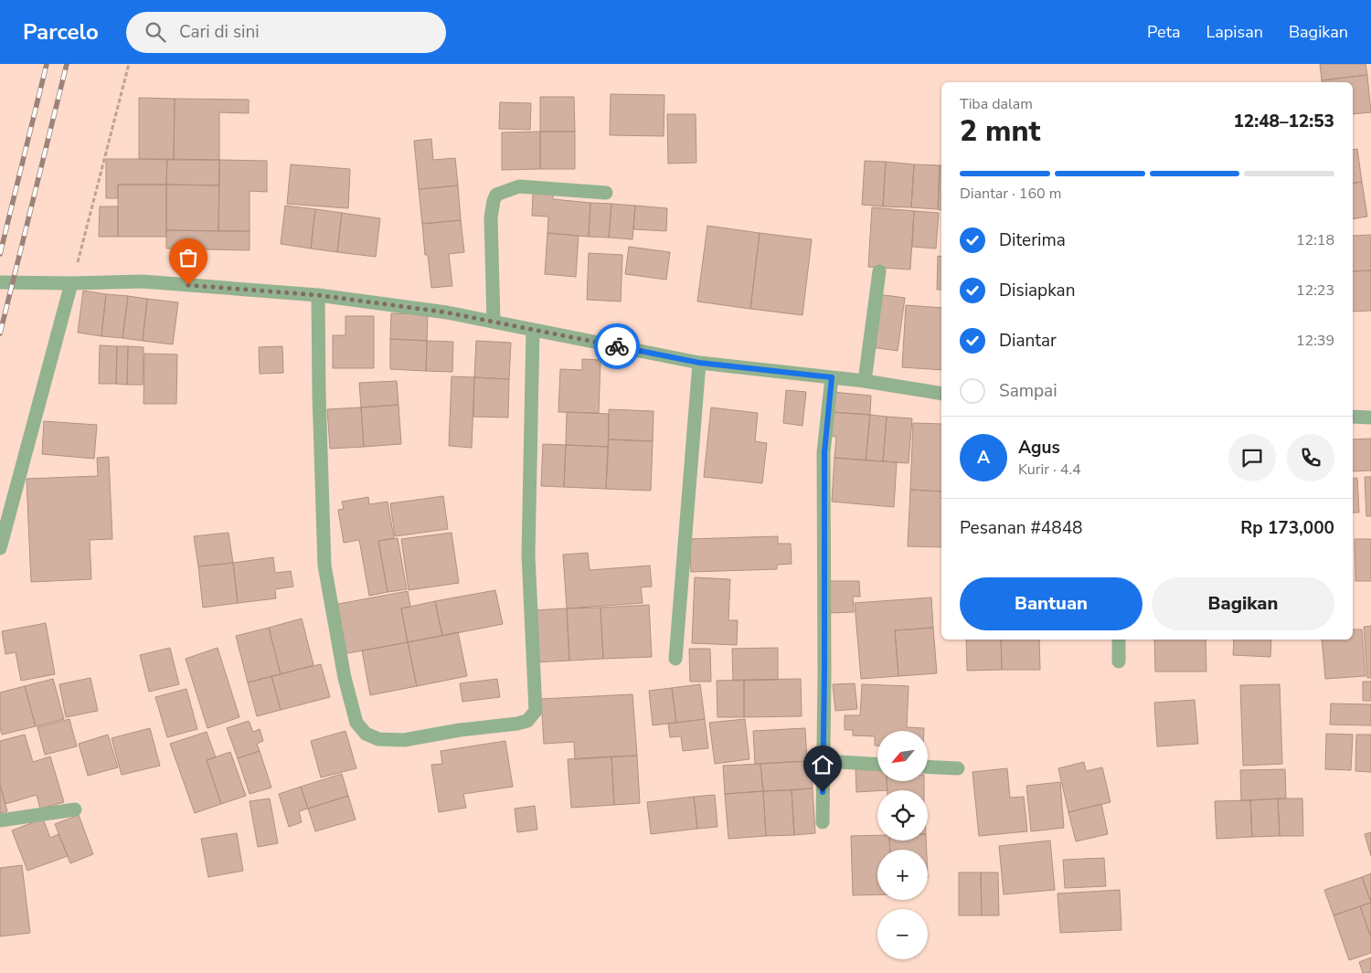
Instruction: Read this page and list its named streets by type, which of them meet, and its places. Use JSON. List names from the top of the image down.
{
  "north": "bottom left",
  "page": {
    "header": "Parcelo",
    "search": "Cari di sini",
    "nav": ["Peta", "Lapisan", "Bagikan"],
    "heading": ["2 mnt", "Tiba dalam", "12:48–12:53"],
    "panel": [
      "Agus",
      "Kurir · 4.4",
      "Pesanan #4848",
      "Rp 173,000"
    ],
    "bar": "Diantar · 160 m",
    "list": [
      ["Diterima", "12:18"],
      ["Disiapkan", "12:23"],
      ["Diantar", "12:39"],
      "Sampai"
    ],
    "round": "A",
    "buttons": ["Bantuan", "Bagikan"],
    "map_buttons": ["+", "−"]
  }
}
